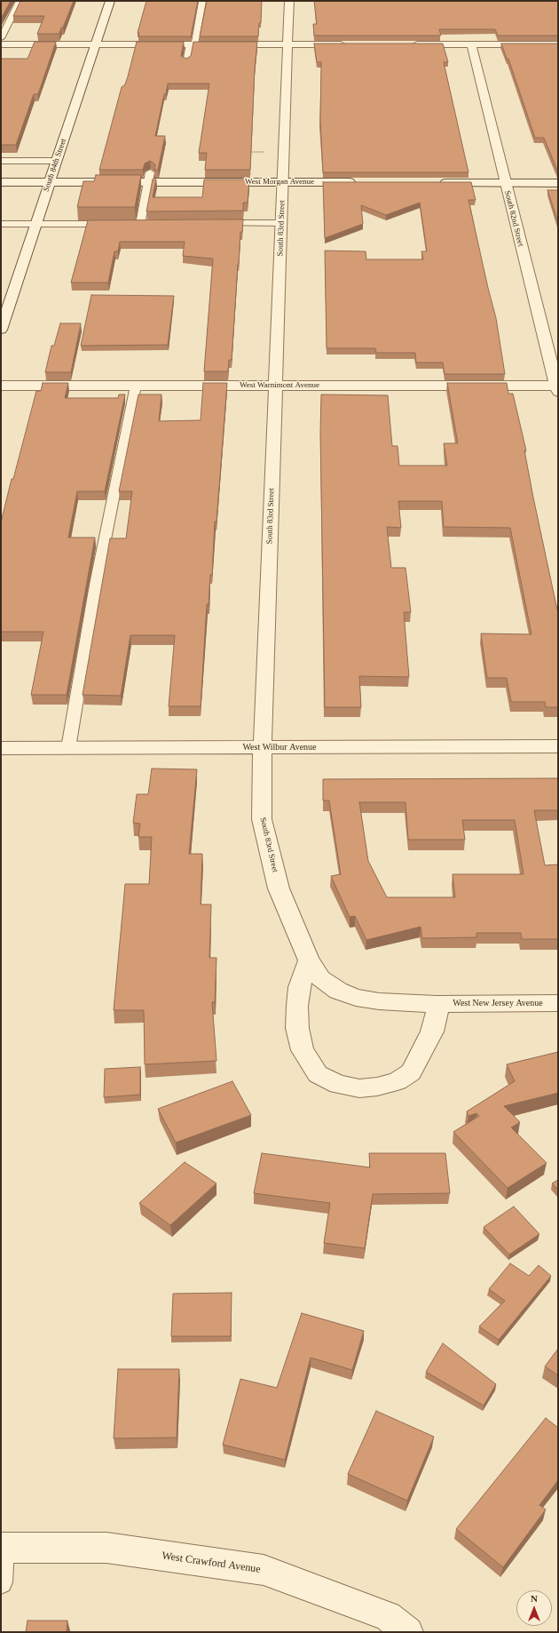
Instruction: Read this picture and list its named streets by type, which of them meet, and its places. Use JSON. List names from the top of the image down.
{
  "streets": {
    "street": [
      "South 84th Street",
      "West Morgan Avenue",
      "South 82nd Street",
      "South 83rd Street",
      "West Warnimont Avenue",
      "West Wilbur Avenue",
      "West New Jersey Avenue",
      "West Crawford Avenue"
    ]
  },
  "crossings": [
    ["South 84th Street", "West Morgan Avenue"],
    ["West Morgan Avenue", "South 83rd Street"],
    ["South 82nd Street", "West Warnimont Avenue"],
    ["South 83rd Street", "West Warnimont Avenue"],
    ["South 83rd Street", "West Wilbur Avenue"],
    ["South 83rd Street", "West New Jersey Avenue"]
  ],
  "north": "top"
}
